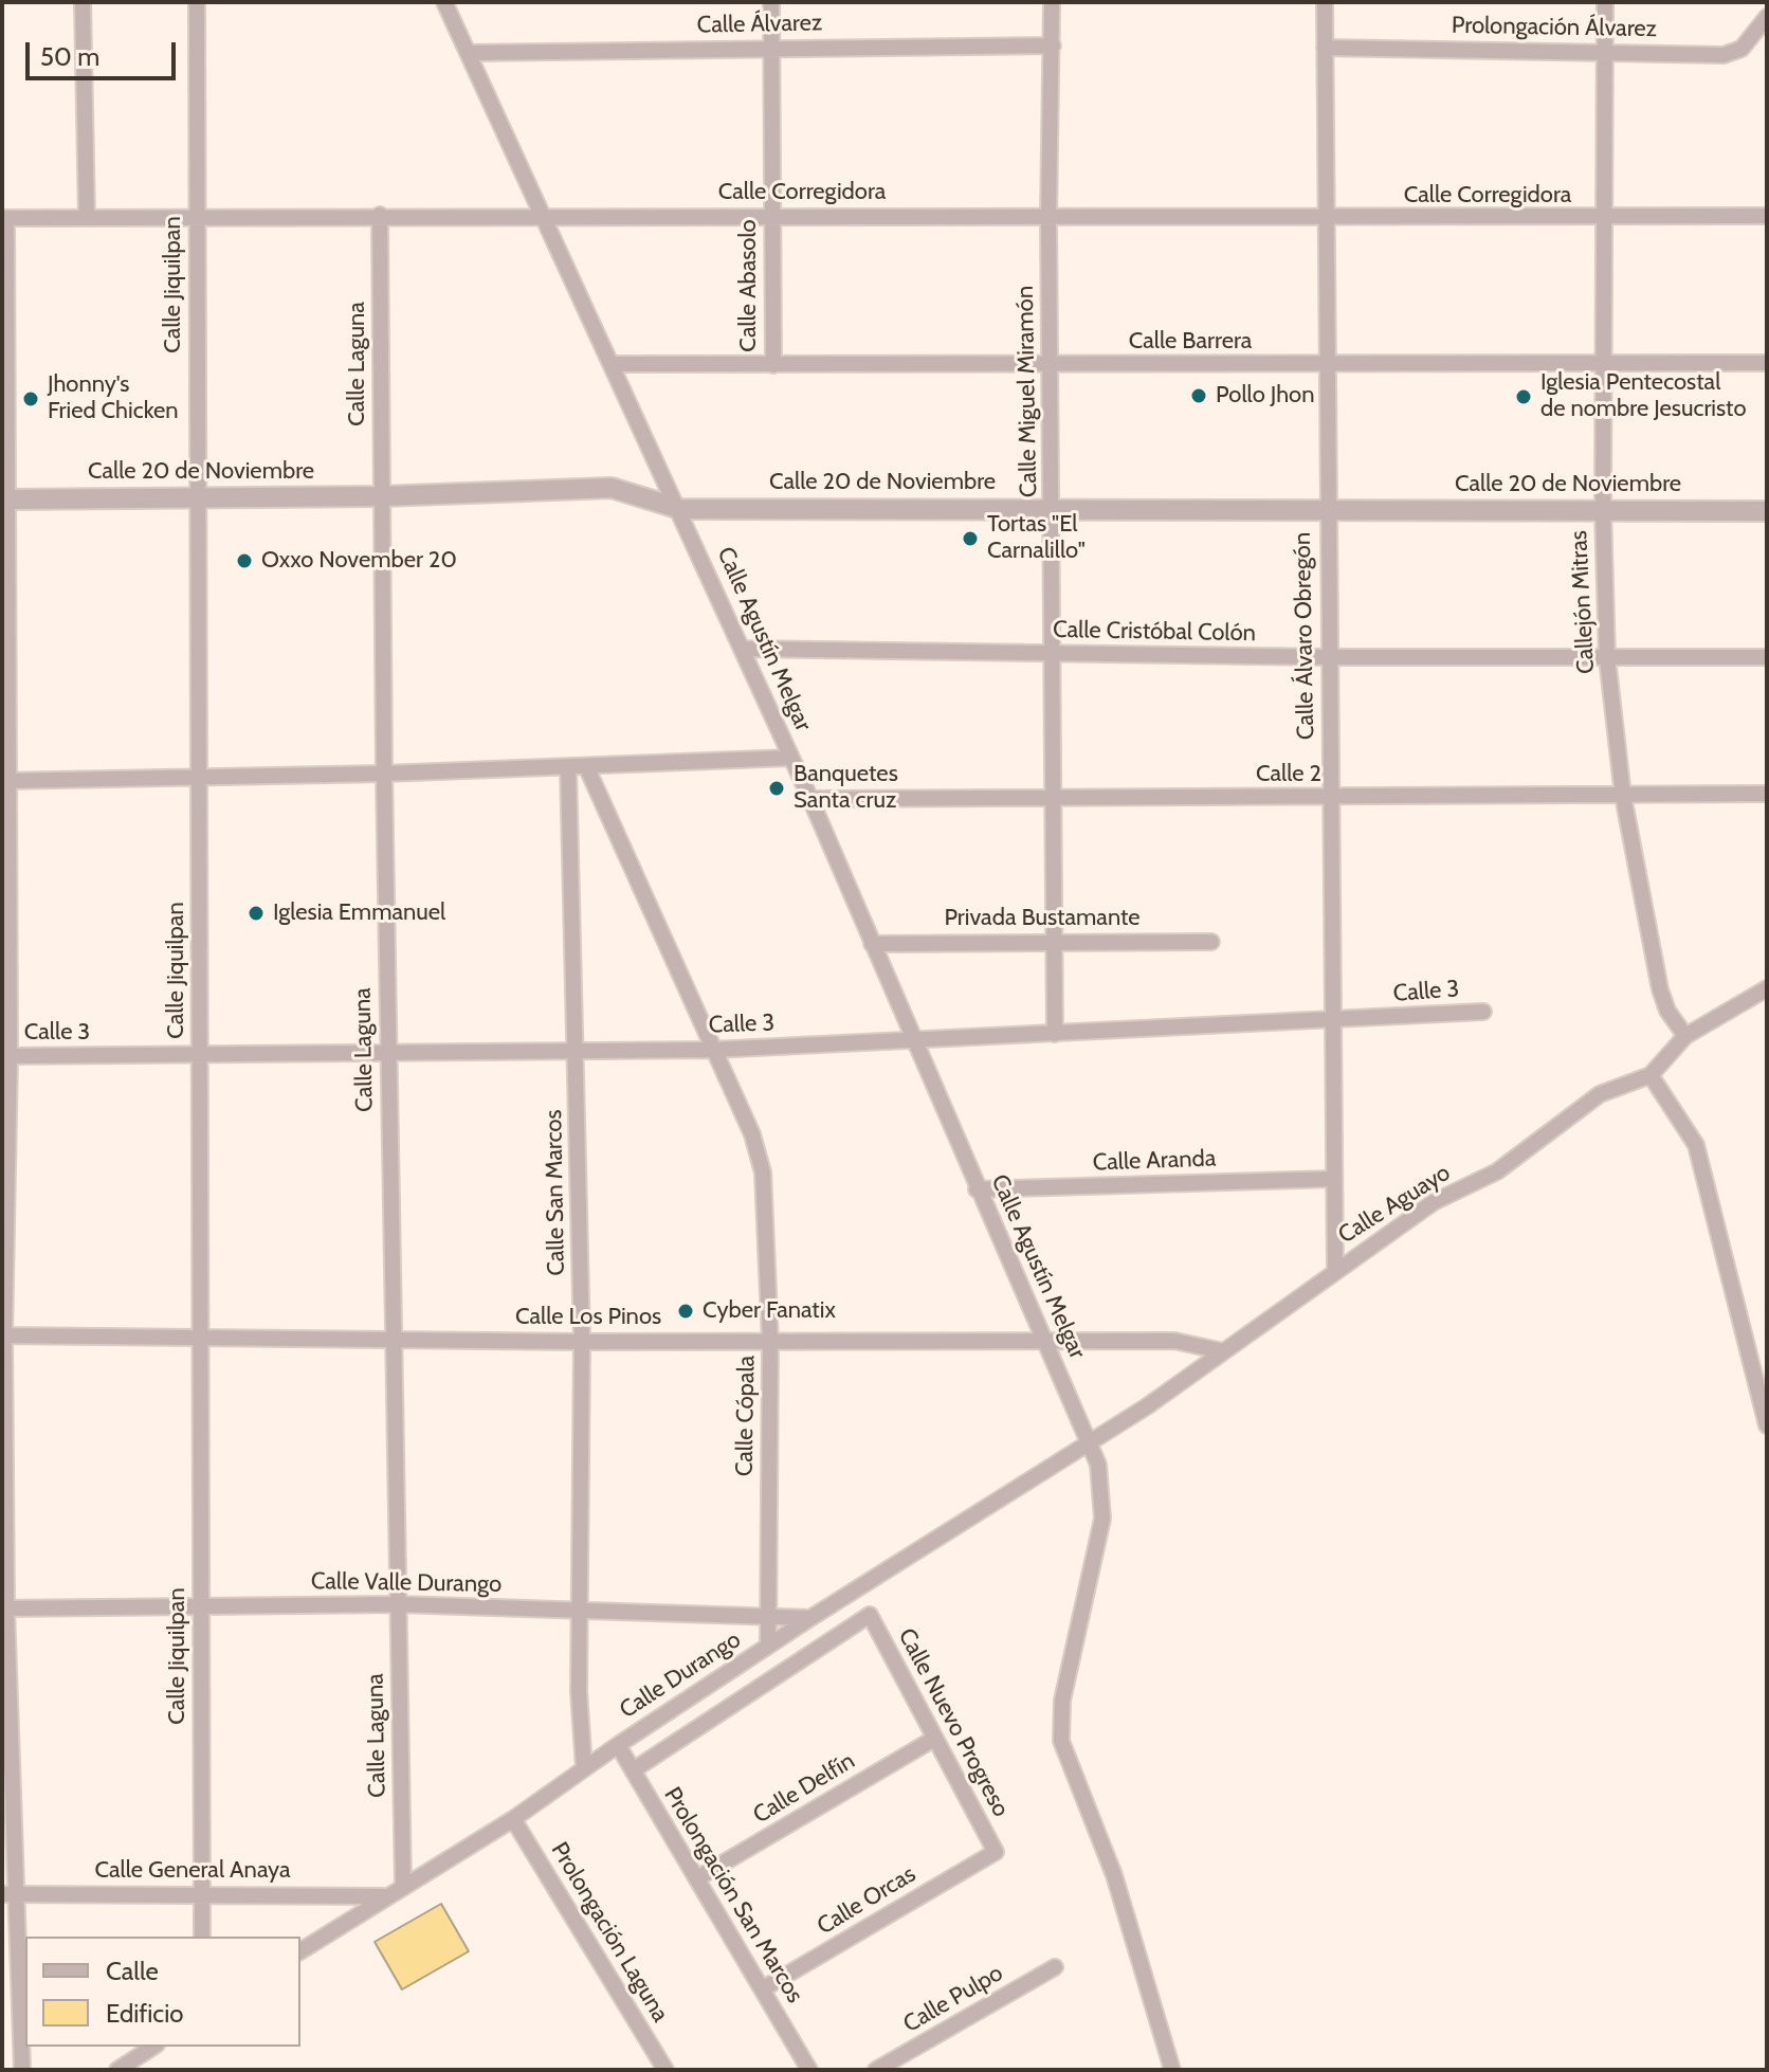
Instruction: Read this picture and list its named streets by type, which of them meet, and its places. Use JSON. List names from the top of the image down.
{
  "streets": {
    "street": [
      "Calle Álvarez",
      "Prolongación Álvarez",
      "Calle Corregidora",
      "Calle Jiquilpan",
      "Calle Abasolo",
      "Calle Barrera",
      "Calle Laguna",
      "Calle Miguel Miramón",
      "Calle 20 de Noviembre",
      "Callejón Mitras",
      "Calle Cristóbal Colón",
      "Calle Álvaro Obregón",
      "Calle Agustín Melgar",
      "Calle 2",
      "Privada Bustamante",
      "Calle 3",
      "Calle Aranda",
      "Calle San Marcos",
      "Calle Aguayo",
      "Calle Los Pinos",
      "Calle Cópala",
      "Calle Valle Durango",
      "Calle Durango",
      "Calle Nuevo Progreso",
      "Calle Delfín",
      "Calle General Anaya",
      "Prolongación San Marcos",
      "Calle Orcas",
      "Prolongación Laguna",
      "Calle Pulpo"
    ]
  },
  "crossings": [
    ["Calle Álvarez", "Calle Abasolo"],
    ["Calle Álvarez", "Calle Miguel Miramón"],
    ["Calle Álvarez", "Calle Agustín Melgar"],
    ["Prolongación Álvarez", "Callejón Mitras"],
    ["Prolongación Álvarez", "Calle Álvaro Obregón"],
    ["Calle Corregidora", "Calle Jiquilpan"],
    ["Calle Corregidora", "Calle Abasolo"],
    ["Calle Corregidora", "Calle Laguna"],
    ["Calle Corregidora", "Calle Miguel Miramón"],
    ["Calle Corregidora", "Callejón Mitras"],
    ["Calle Corregidora", "Calle Álvaro Obregón"],
    ["Calle Corregidora", "Calle Agustín Melgar"],
    ["Calle Jiquilpan", "Calle 20 de Noviembre"],
    ["Calle Jiquilpan", "Calle 3"],
    ["Calle Jiquilpan", "Calle Los Pinos"],
    ["Calle Jiquilpan", "Calle Valle Durango"],
    ["Calle Jiquilpan", "Calle General Anaya"],
    ["Calle Abasolo", "Calle Barrera"],
    ["Calle Barrera", "Calle Miguel Miramón"],
    ["Calle Barrera", "Callejón Mitras"],
    ["Calle Barrera", "Calle Álvaro Obregón"],
    ["Calle Barrera", "Calle Agustín Melgar"],
    ["Calle Laguna", "Calle 20 de Noviembre"],
    ["Calle Laguna", "Calle 3"],
    ["Calle Laguna", "Calle Los Pinos"],
    ["Calle Laguna", "Calle Valle Durango"],
    ["Calle Laguna", "Calle Durango"],
    ["Calle Miguel Miramón", "Calle 20 de Noviembre"],
    ["Calle Miguel Miramón", "Calle Cristóbal Colón"],
    ["Calle Miguel Miramón", "Calle 2"],
    ["Calle Miguel Miramón", "Privada Bustamante"],
    ["Calle Miguel Miramón", "Calle 3"],
    ["Calle 20 de Noviembre", "Callejón Mitras"],
    ["Calle 20 de Noviembre", "Calle Álvaro Obregón"],
    ["Calle 20 de Noviembre", "Calle Agustín Melgar"],
    ["Callejón Mitras", "Calle Cristóbal Colón"],
    ["Callejón Mitras", "Calle 2"],
    ["Callejón Mitras", "Calle Aguayo"],
    ["Calle Cristóbal Colón", "Calle Álvaro Obregón"],
    ["Calle Cristóbal Colón", "Calle Agustín Melgar"],
    ["Calle Álvaro Obregón", "Calle 2"],
    ["Calle Álvaro Obregón", "Calle 3"],
    ["Calle Álvaro Obregón", "Calle Aranda"],
    ["Calle Álvaro Obregón", "Calle Aguayo"],
    ["Calle Agustín Melgar", "Calle 2"],
    ["Calle Agustín Melgar", "Privada Bustamante"],
    ["Calle Agustín Melgar", "Calle 3"],
    ["Calle Agustín Melgar", "Calle Aranda"],
    ["Calle Agustín Melgar", "Calle Aguayo"],
    ["Calle Agustín Melgar", "Calle Los Pinos"],
    ["Calle Agustín Melgar", "Calle Durango"],
    ["Calle 3", "Calle San Marcos"],
    ["Calle 3", "Calle Cópala"],
    ["Calle San Marcos", "Calle Los Pinos"],
    ["Calle San Marcos", "Calle Valle Durango"],
    ["Calle San Marcos", "Calle Durango"],
    ["Calle Aguayo", "Calle Los Pinos"],
    ["Calle Aguayo", "Calle Durango"],
    ["Calle Los Pinos", "Calle Cópala"],
    ["Calle Cópala", "Calle Valle Durango"],
    ["Calle Cópala", "Calle Durango"],
    ["Calle Valle Durango", "Calle Durango"],
    ["Calle Durango", "Calle General Anaya"],
    ["Calle Durango", "Prolongación San Marcos"],
    ["Calle Durango", "Prolongación Laguna"],
    ["Calle Nuevo Progreso", "Calle Delfín"],
    ["Calle Nuevo Progreso", "Prolongación San Marcos"],
    ["Calle Nuevo Progreso", "Calle Orcas"],
    ["Calle Delfín", "Prolongación San Marcos"],
    ["Prolongación San Marcos", "Calle Orcas"]
  ],
  "places": [
    "Pollo Jhon",
    "Iglesia Pentecostal de nombre Jesucristo",
    "Jhonny's Fried Chicken",
    "Tortas \"El Carnalillo\"",
    "Oxxo November 20",
    "Banquetes Santa cruz",
    "Iglesia Emmanuel",
    "Cyber Fanatix"
  ],
  "legend": ["Calle", "Edificio"],
  "scale_bar": "50 m"
}
